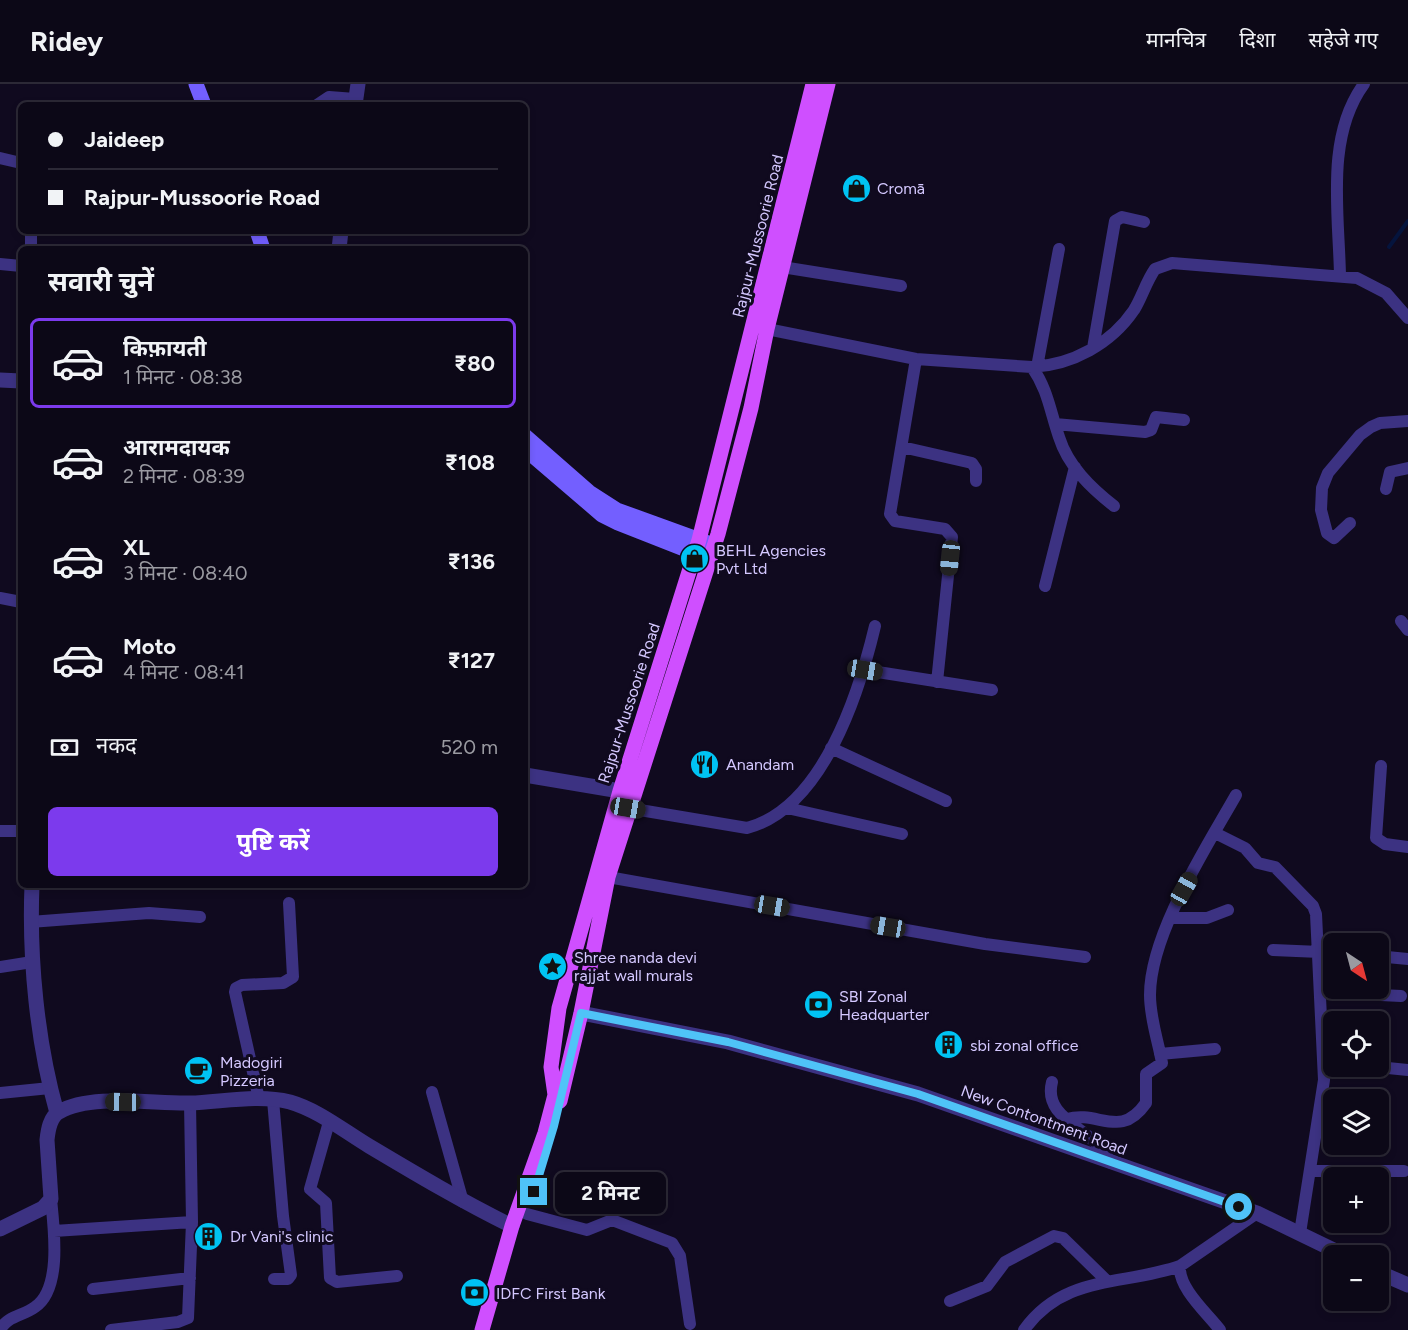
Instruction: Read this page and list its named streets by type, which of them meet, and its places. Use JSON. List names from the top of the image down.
{
  "streets": {
    "main road": ["Rajpur-Mussoorie Road"],
    "street": ["New Contontment Road"]
  },
  "crossings": [
    ["Rajpur-Mussoorie Road", "New Contontment Road"]
  ],
  "places": {
    "shop": ["Cromā", "BEHL Agencies Pvt Ltd"],
    "restaurant": ["Anandam"],
    "place": ["Shree nanda devi rajjat wall murals"],
    "bank": ["SBI Zonal Headquarter", "IDFC First Bank"],
    "building": ["sbi zonal office", "Dr Vani's clinic"],
    "cafe": ["Madogiri Pizzeria"]
  },
  "north": "bottom right",
  "page": {
    "header": "Ridey",
    "nav": ["मानचित्र", "दिशा", "सहेजे गए"],
    "banner": ["Jaideep", "Rajpur-Mussoorie Road"],
    "heading": "सवारी चुनें",
    "list": [
      {
        "name": "किफ़ायती",
        "note": "1 मिनट · 08:38",
        "value": "₹80"
      },
      {
        "name": "आरामदायक",
        "note": "2 मिनट · 08:39",
        "value": "₹108"
      },
      {
        "name": "XL",
        "note": "3 मिनट · 08:40",
        "value": "₹136"
      },
      {
        "name": "Moto",
        "note": "4 मिनट · 08:41",
        "value": "₹127"
      }
    ],
    "pay": ["नकद", "520 m"],
    "buttons": "पुष्टि करें",
    "map_buttons": ["+", "−"],
    "bubble": "2 मिनट"
  }
}
